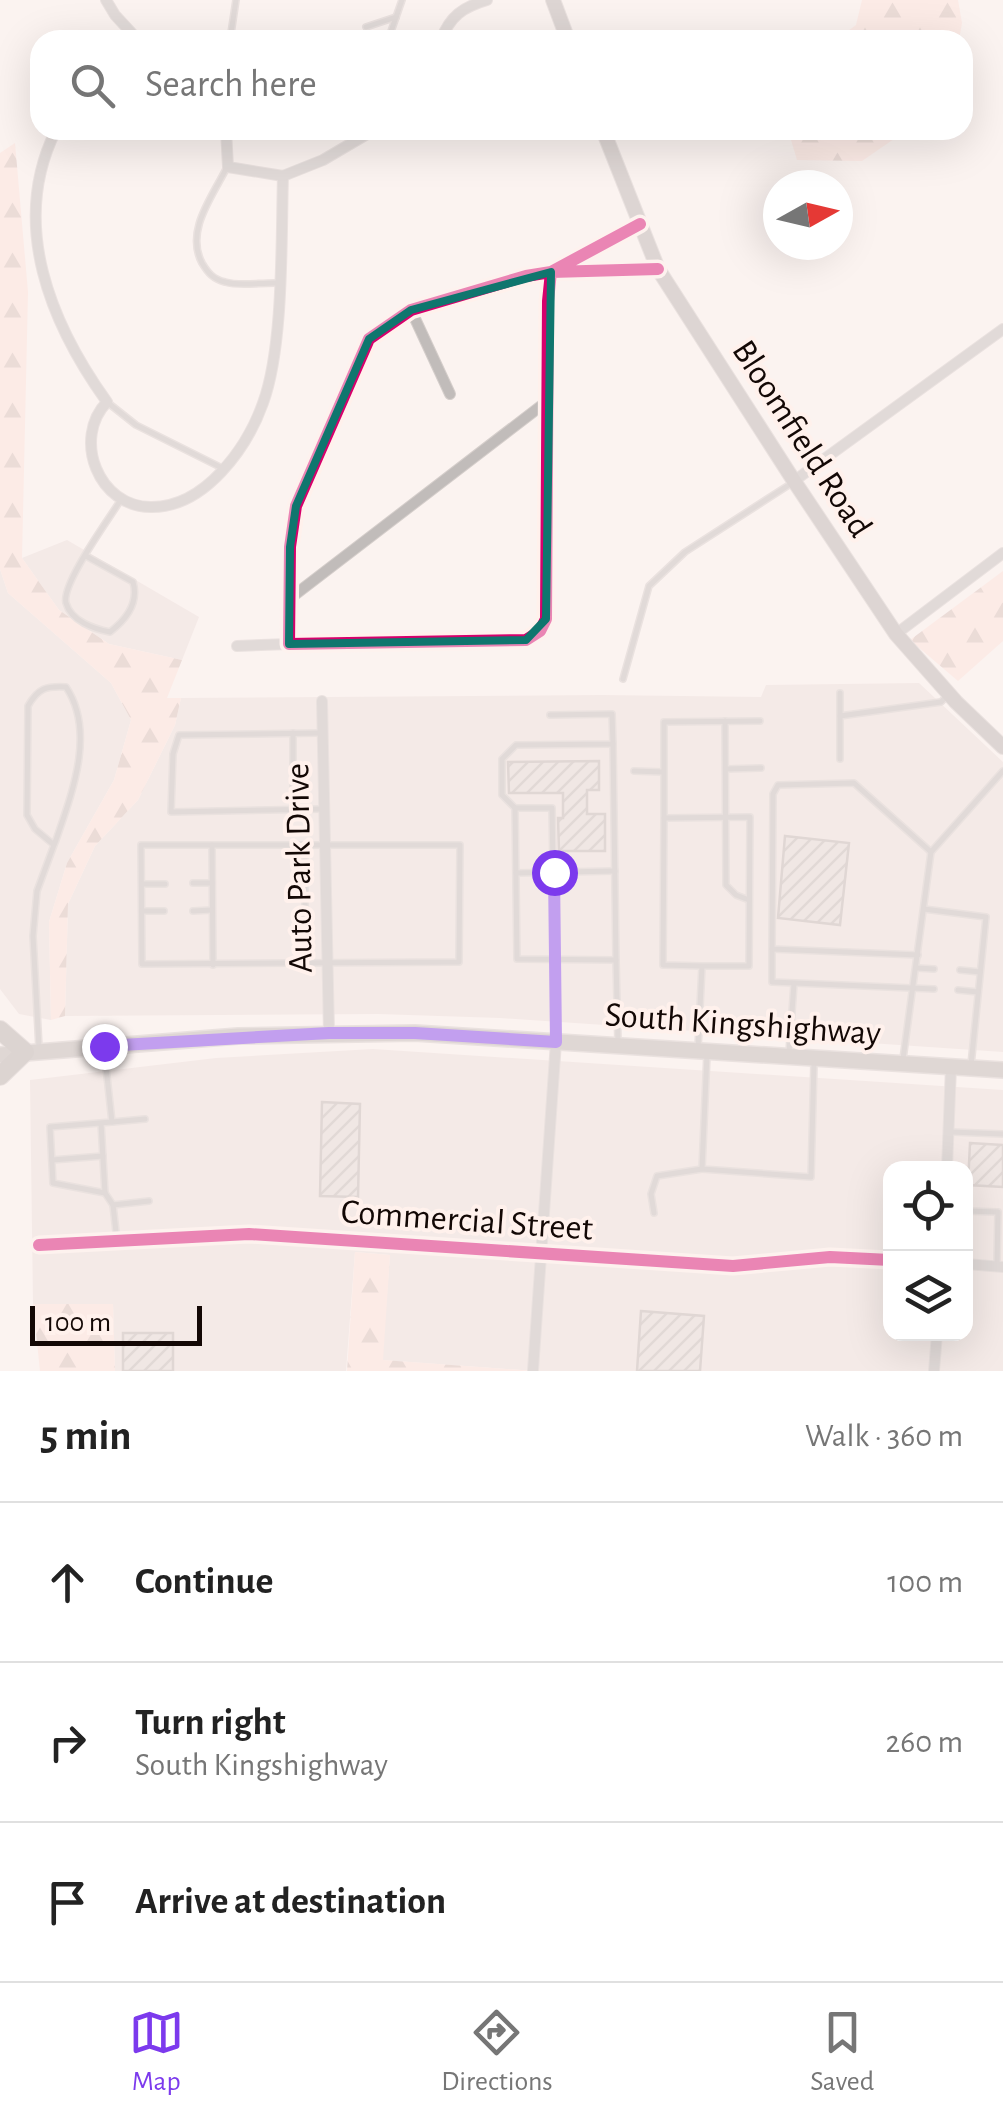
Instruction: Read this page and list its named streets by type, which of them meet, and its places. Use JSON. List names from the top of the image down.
{
  "streets": {
    "main road": ["South Kingshighway"],
    "street": ["Bloomfield Road", "Auto Park Drive", "Commercial Street"]
  },
  "crossings": [
    ["Auto Park Drive", "South Kingshighway"]
  ],
  "scale_bar": "100 m",
  "north": "right",
  "page": {
    "search": "Search here",
    "scale": "100 m",
    "heading": ["5 min", "Walk · 360 m"],
    "list": [
      ["Continue", "100 m"],
      ["Turn right", "South Kingshighway", "260 m"],
      "Arrive at destination"
    ],
    "nav": ["Map", "Directions", "Saved"]
  }
}
